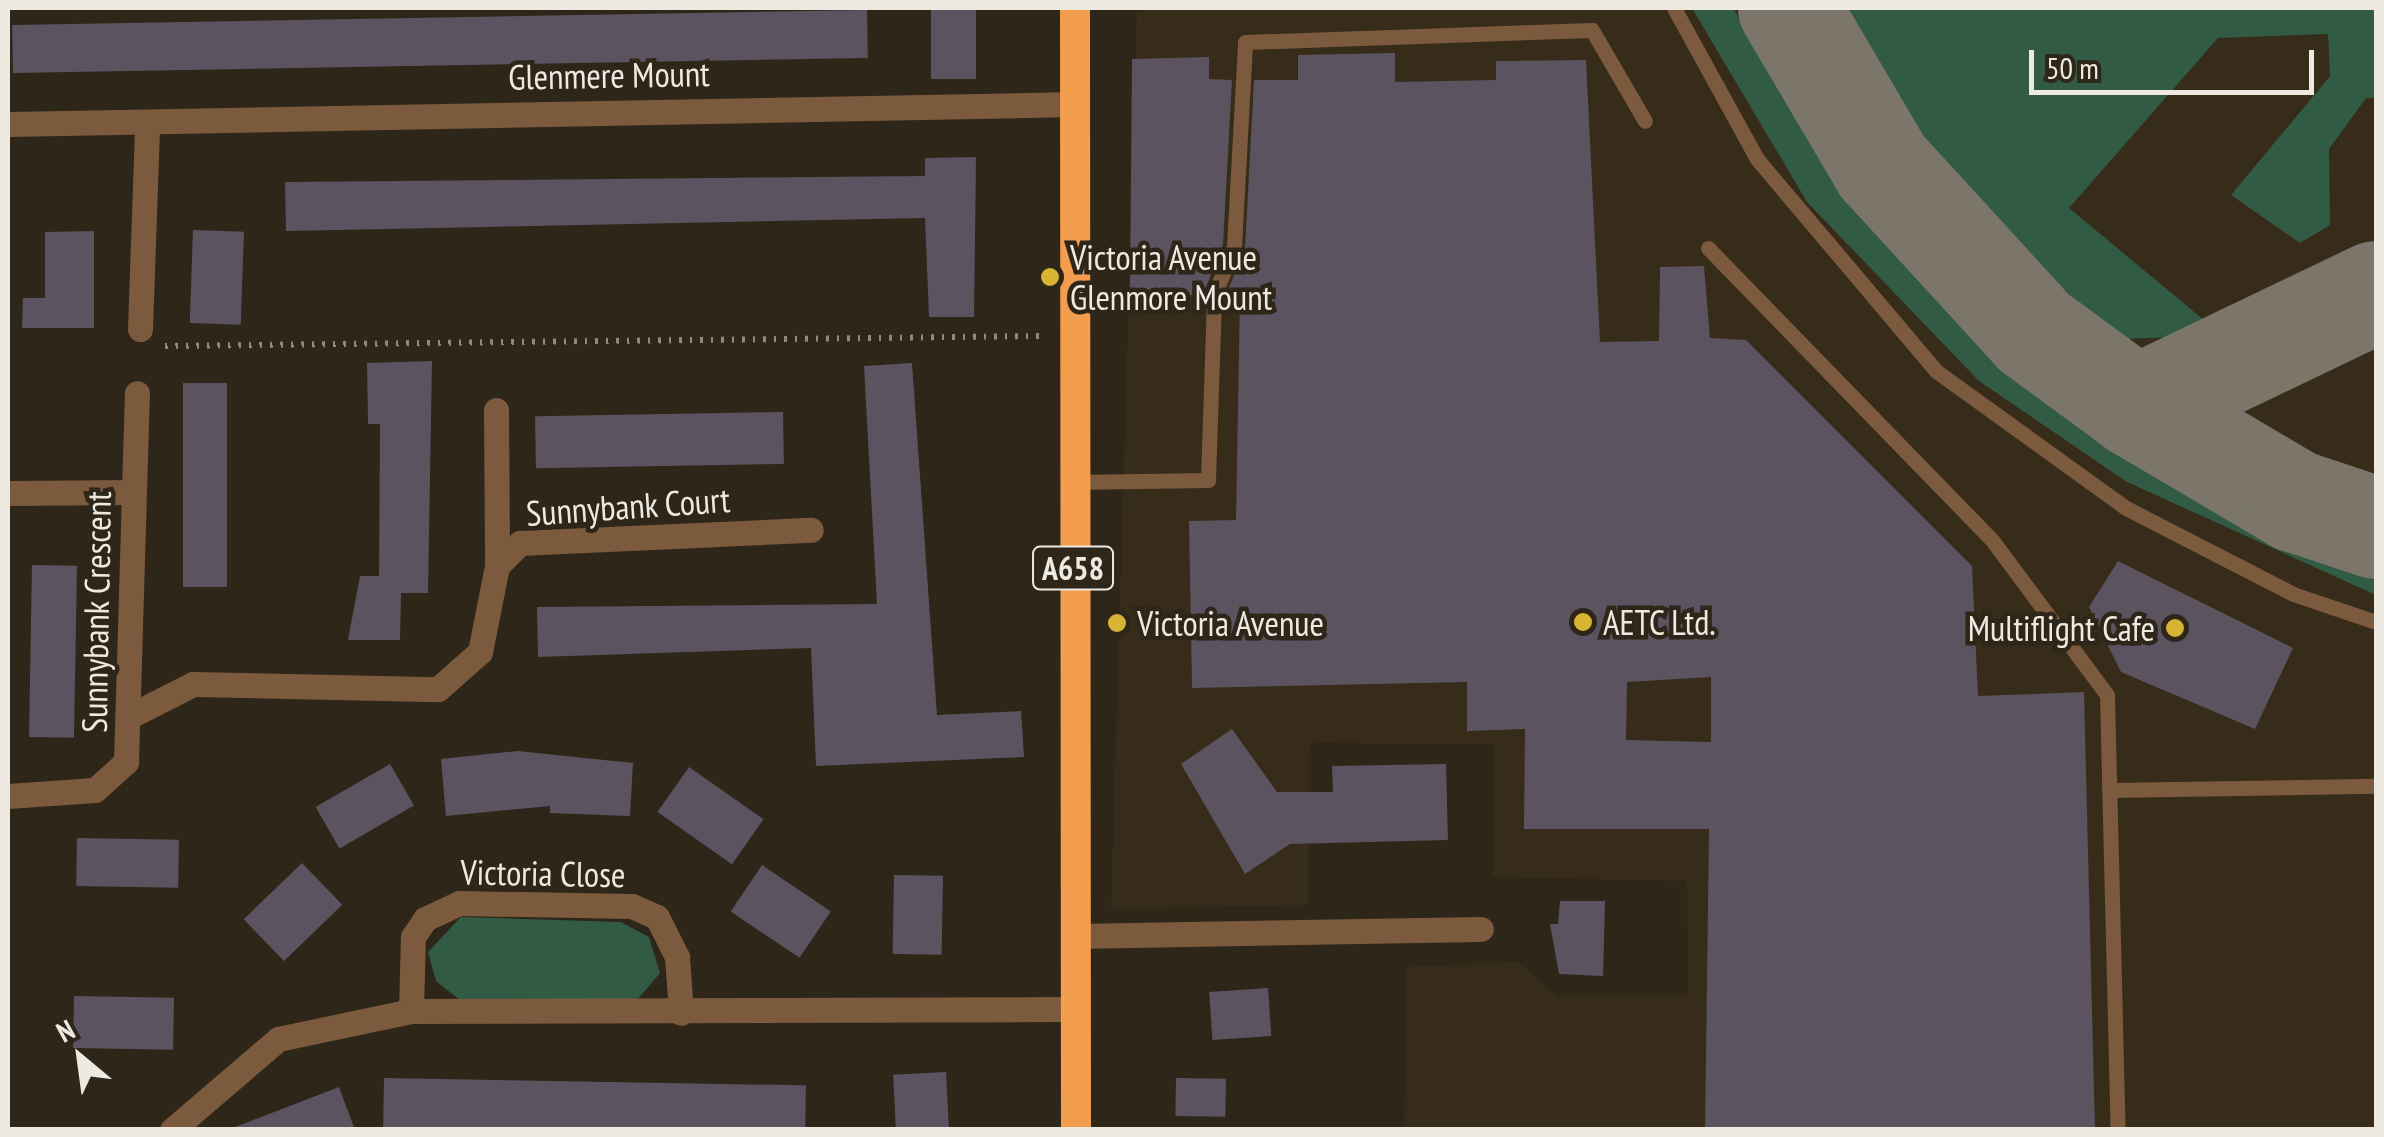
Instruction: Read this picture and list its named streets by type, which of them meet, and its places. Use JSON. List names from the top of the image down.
{
  "streets": {
    "highway": ["A658"],
    "street": [
      "Glenmere Mount",
      "Sunnybank Court",
      "Sunnybank Crescent",
      "Victoria Close"
    ]
  },
  "crossings": [
    ["Glenmere Mount", "A658"],
    ["Sunnybank Court", "Sunnybank Crescent"]
  ],
  "places": [
    "Victoria Avenue Glenmore Mount",
    "AETC Ltd.",
    "Victoria Avenue",
    "Multiflight Cafe"
  ],
  "scale_bar": "50 m",
  "north": "top left"
}
